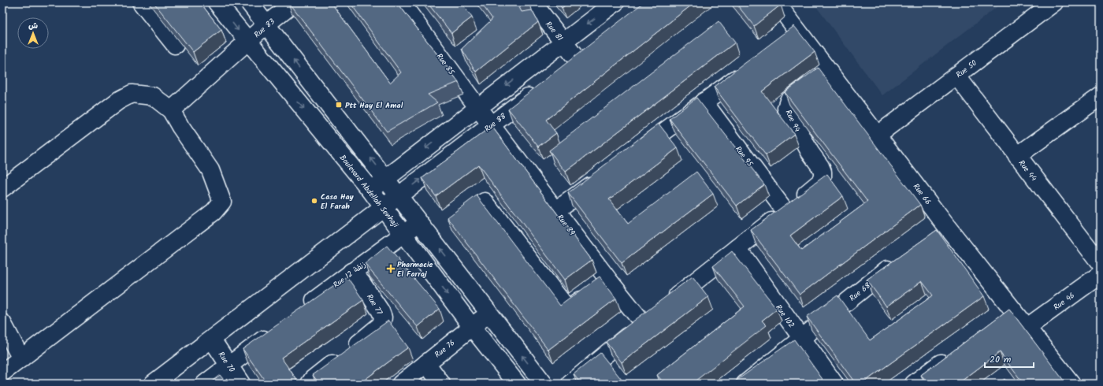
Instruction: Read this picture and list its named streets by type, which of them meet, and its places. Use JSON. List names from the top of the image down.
{
  "streets": {
    "street": [
      "Rue 83",
      "Rue 81",
      "Rue 85",
      "Rue 50",
      "Rue 94",
      "Rue 88",
      "Rue 95",
      "Rue 44",
      "Boulevard Abdellah Senhaji",
      "Rue 66",
      "Rue 89",
      "Rue 12 زنقة",
      "Rue 68",
      "Rue 46",
      "Rue 77",
      "Rue 102",
      "Rue 76",
      "Rue 70"
    ]
  },
  "crossings": [
    ["Rue 83", "Boulevard Abdellah Senhaji"],
    ["Rue 85", "Rue 88"],
    ["Rue 85", "Rue 89"],
    ["Rue 50", "Rue 44"],
    ["Rue 50", "Rue 66"],
    ["Rue 94", "Rue 95"],
    ["Rue 94", "Rue 66"],
    ["Rue 88", "Boulevard Abdellah Senhaji"],
    ["Rue 88", "Rue 89"],
    ["Rue 88", "Rue 70"],
    ["Boulevard Abdellah Senhaji", "Rue 12 زنقة"],
    ["Boulevard Abdellah Senhaji", "Rue 76"],
    ["Rue 66", "Rue 46"],
    ["Rue 12 زنقة", "Rue 77"],
    ["Rue 68", "Rue 102"]
  ],
  "places": {
    "transit": ["Ptt Hay El Amal"],
    "other": ["Casa Hay El Farah"],
    "health": ["Pharmacie El Farraj"]
  },
  "scale_bar": "20 m",
  "north": "top"
}
